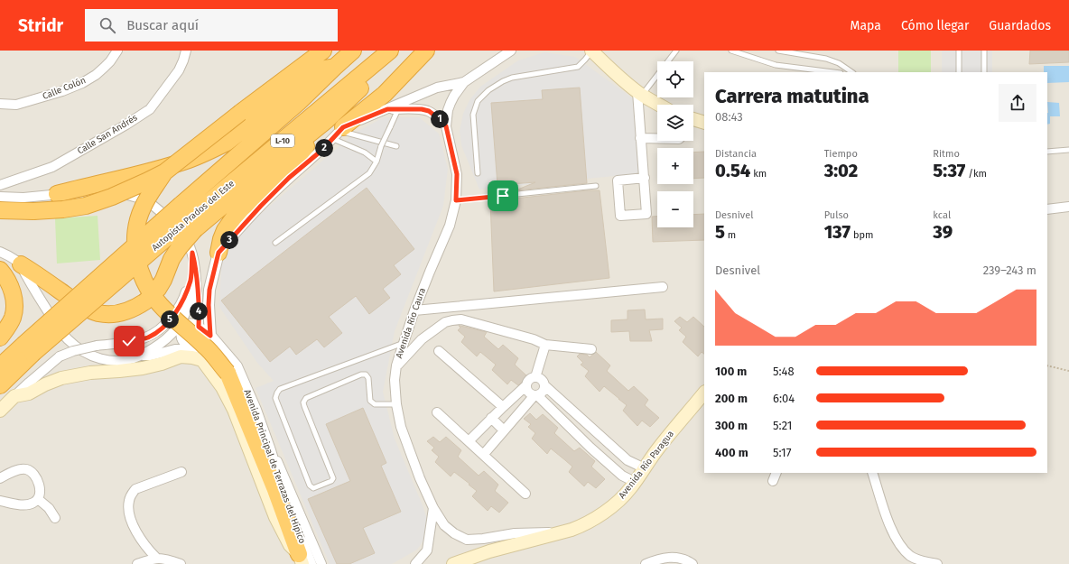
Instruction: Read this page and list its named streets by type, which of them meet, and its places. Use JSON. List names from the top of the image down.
{
  "streets": {
    "highway": ["L-10", "Autopista Prados del Este"],
    "main road": ["Avenida Río Paragua"],
    "street": [
      "Calle Colón",
      "Calle San Andrés",
      "Avenida Río Caura",
      "Avenida Principal de Terrazas del Hípico"
    ]
  },
  "crossings": [
    ["Avenida Río Caura", "Avenida Río Paragua"]
  ],
  "page": {
    "header": "Stridr",
    "search": "Buscar aquí",
    "nav": ["Mapa", "Cómo llegar", "Guardados"],
    "map_buttons": ["+", "−"],
    "heading": ["Carrera matutina", "08:43"],
    "pins": [
      "1",
      "2",
      "3",
      "4",
      "5"
    ],
    "stats": [
      ["Distancia", "0.54 km"],
      ["Tiempo", "3:02"],
      ["Ritmo", "5:37 /km"],
      ["Desnivel", "5 m"],
      ["Pulso", "137 bpm"],
      ["kcal", "39"]
    ],
    "chart": ["Desnivel", "239–243 m"],
    "list": [
      {
        "name": "100 m",
        "note": "5:48"
      },
      {
        "name": "200 m",
        "note": "6:04"
      },
      {
        "name": "300 m",
        "note": "5:21"
      },
      {
        "name": "400 m",
        "note": "5:17"
      }
    ]
  }
}
